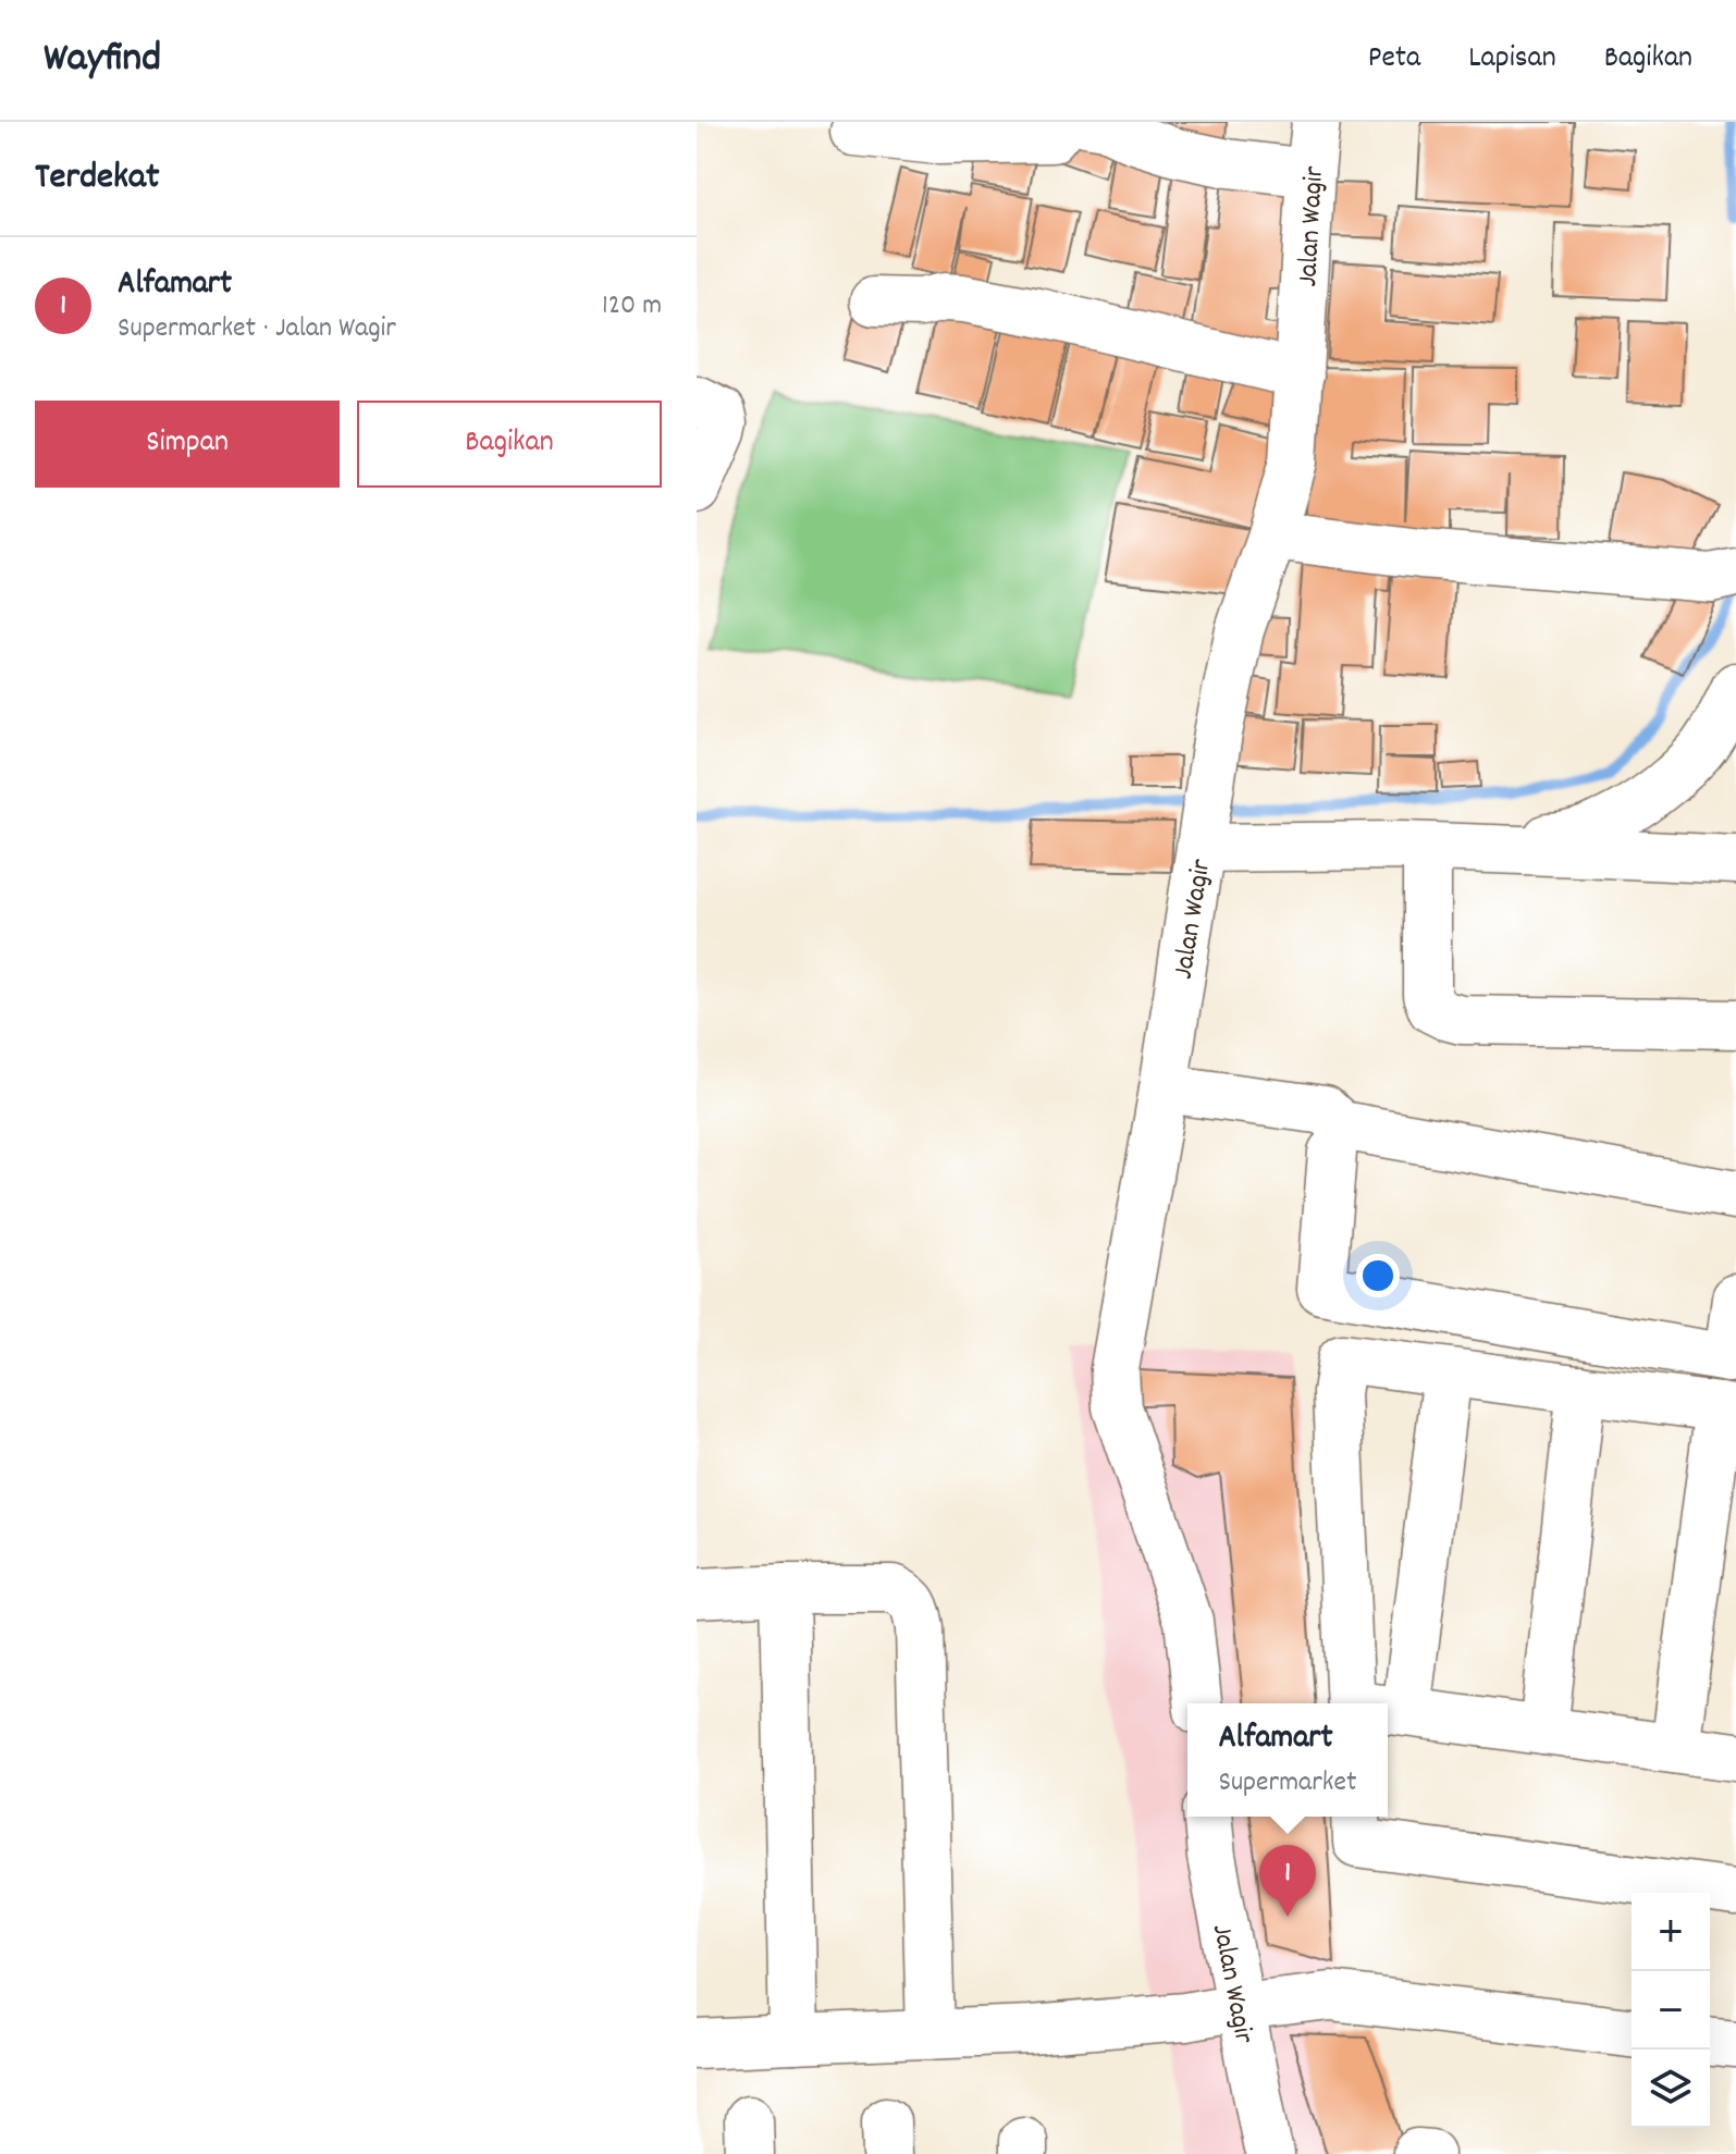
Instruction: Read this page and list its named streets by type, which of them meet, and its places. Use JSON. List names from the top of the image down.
{
  "streets": {
    "street": ["Jalan Wagir"]
  },
  "page": {
    "header": "Wayfind",
    "nav": ["Peta", "Lapisan", "Bagikan"],
    "heading": "Terdekat",
    "list": [
      {
        "mark": "1",
        "name": "Alfamart",
        "note": "Supermarket · Jalan Wagir",
        "value": "120 m"
      }
    ],
    "buttons": ["Simpan", "Bagikan"],
    "popup": ["Alfamart", "Supermarket"],
    "pins": "1",
    "map_buttons": ["+", "−"]
  }
}
